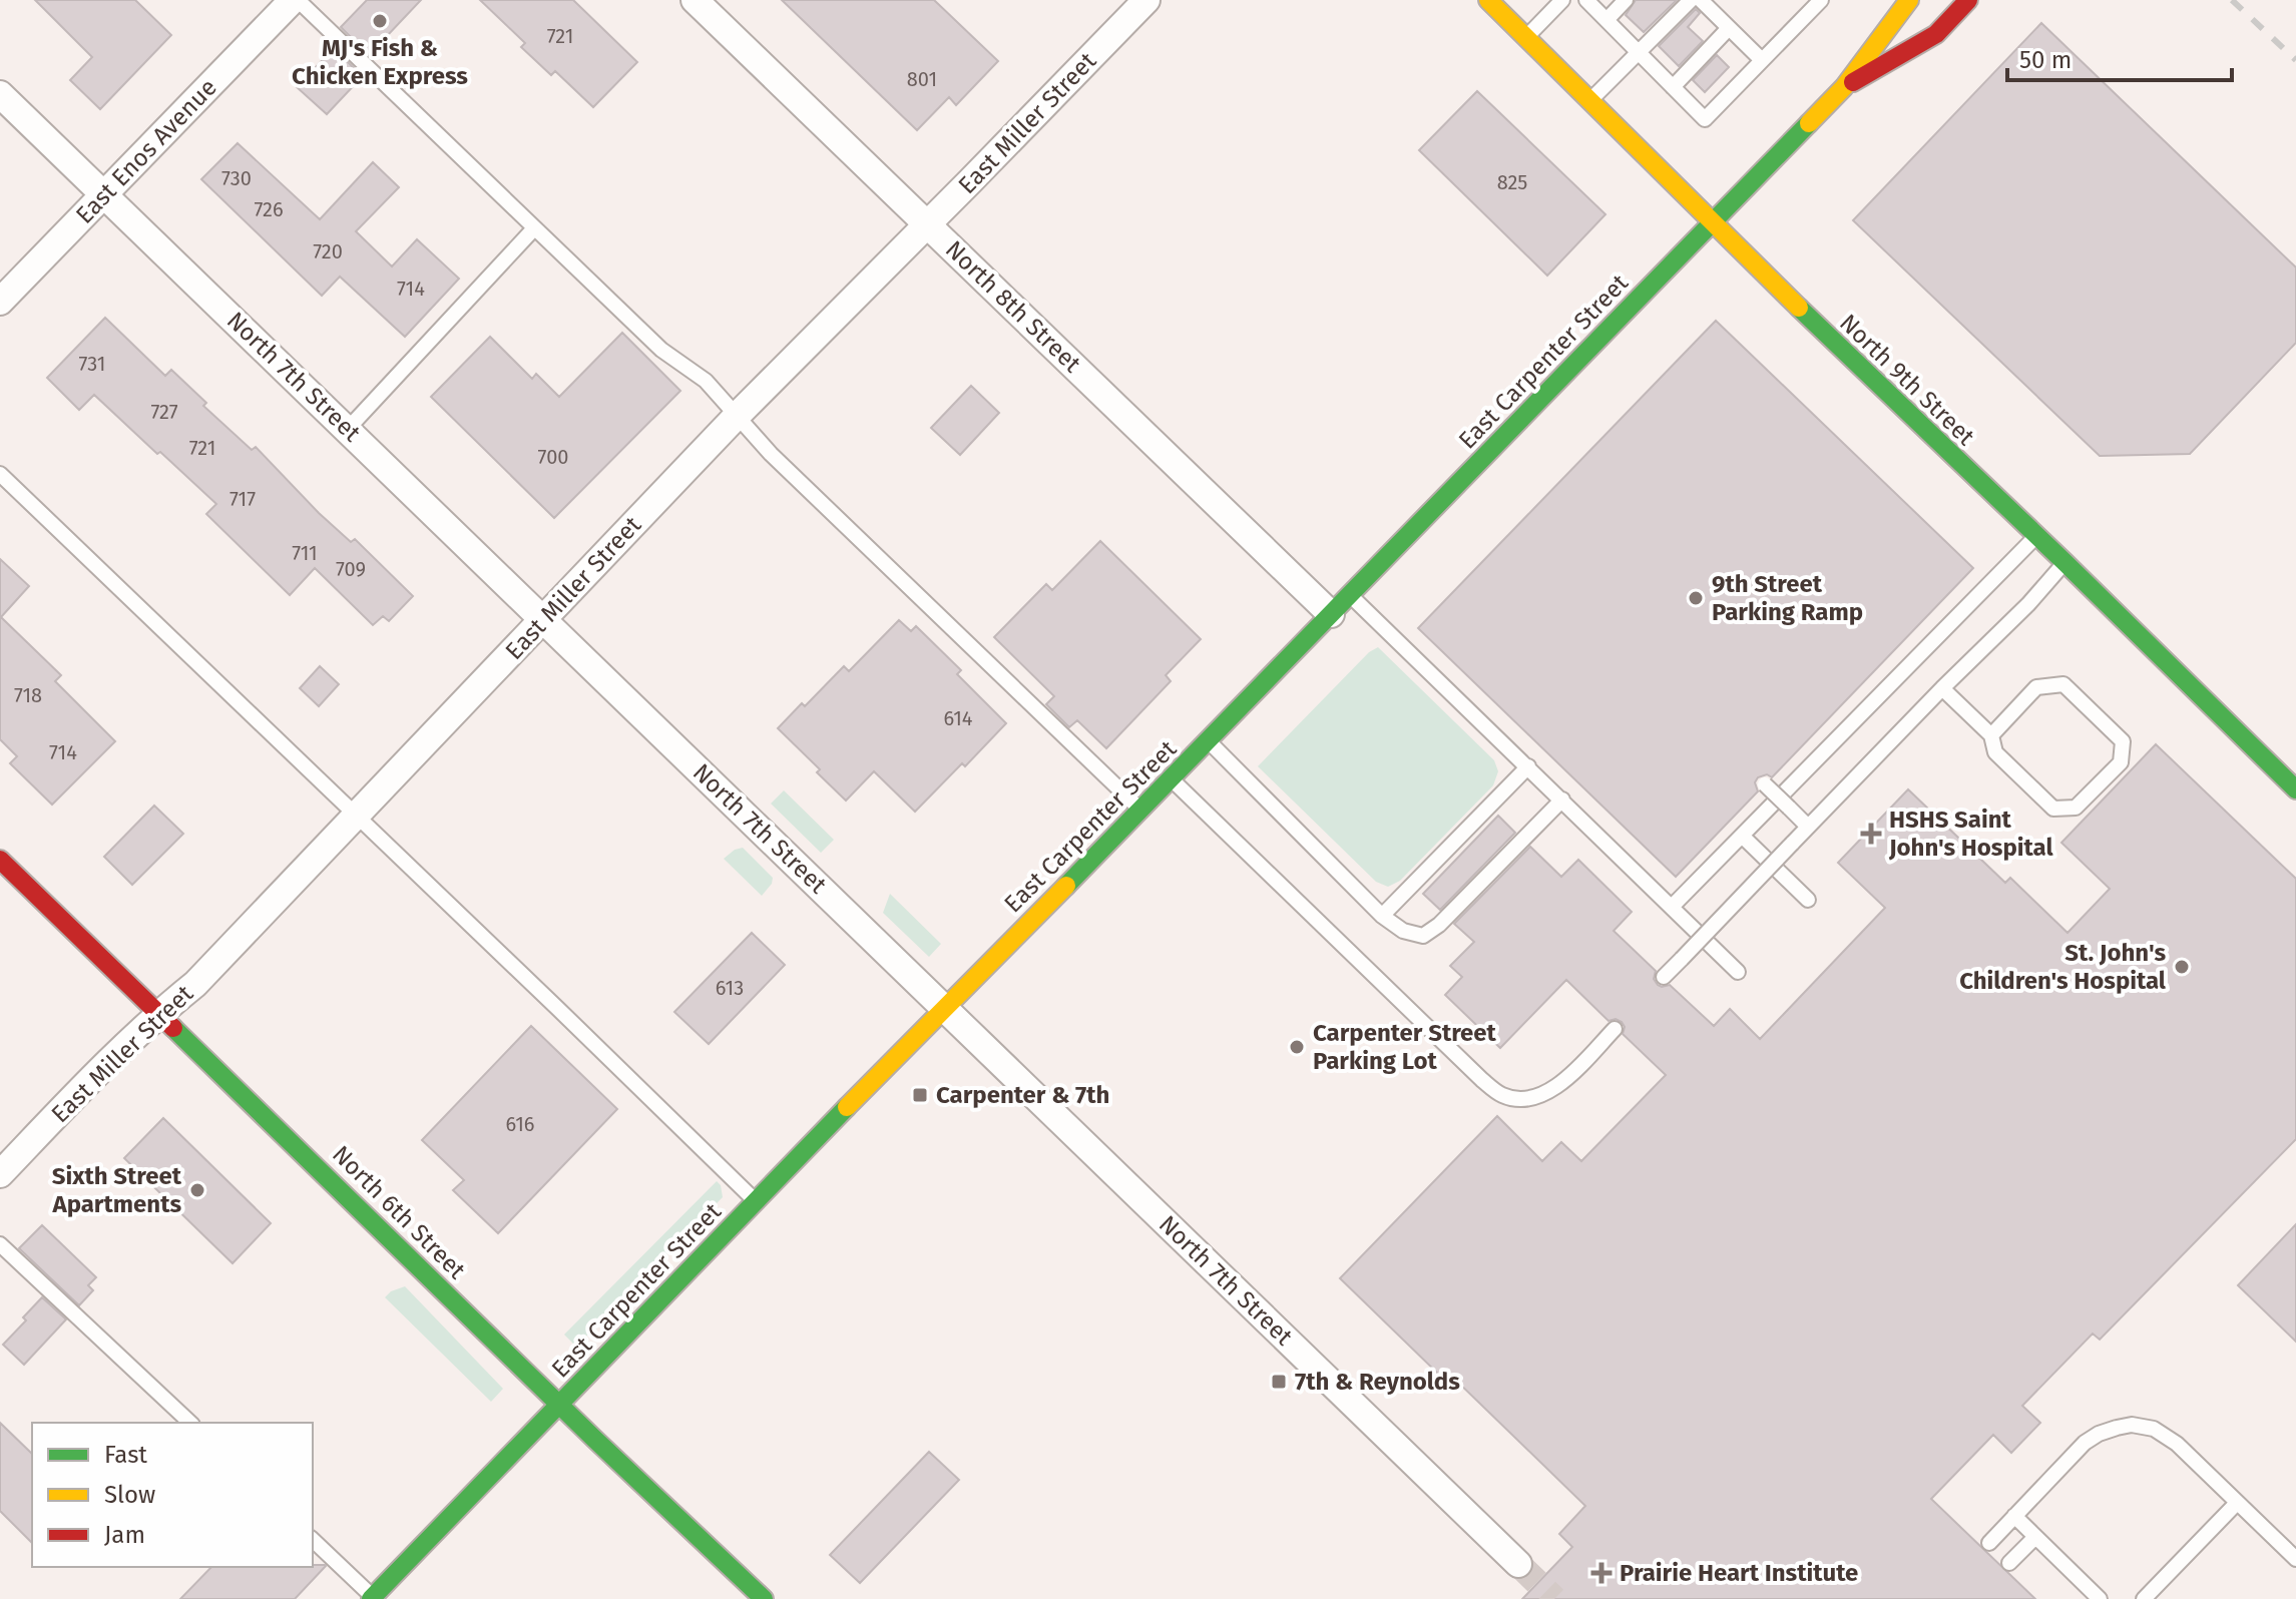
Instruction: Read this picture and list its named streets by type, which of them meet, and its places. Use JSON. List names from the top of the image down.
{
  "streets": {
    "street": [
      "East Miller Street",
      "East Enos Avenue",
      "North 8th Street",
      "East Carpenter Street",
      "North 7th Street",
      "North 9th Street",
      "North 6th Street"
    ]
  },
  "crossings": [
    ["East Miller Street", "North 8th Street"],
    ["East Miller Street", "North 7th Street"],
    ["East Miller Street", "North 6th Street"],
    ["East Enos Avenue", "North 7th Street"],
    ["North 8th Street", "East Carpenter Street"],
    ["East Carpenter Street", "North 7th Street"],
    ["East Carpenter Street", "North 9th Street"],
    ["East Carpenter Street", "North 6th Street"]
  ],
  "places": {
    "other": [
      "MJ's Fish & Chicken Express",
      "9th Street Parking Ramp",
      "St. John's Children's Hospital",
      "Carpenter Street Parking Lot",
      "Sixth Street Apartments"
    ],
    "health": ["HSHS Saint John's Hospital", "Prairie Heart Institute"],
    "transit": ["Carpenter & 7th", "7th & Reynolds"]
  },
  "house_numbers": [
    "721",
    "801",
    "730",
    "825",
    "726",
    "720",
    "714",
    "731",
    "727",
    "721",
    "700",
    "717",
    "711",
    "709",
    "718",
    "614",
    "714",
    "613",
    "616"
  ],
  "legend": ["Fast", "Slow", "Jam"],
  "scale_bar": "50 m"
}
